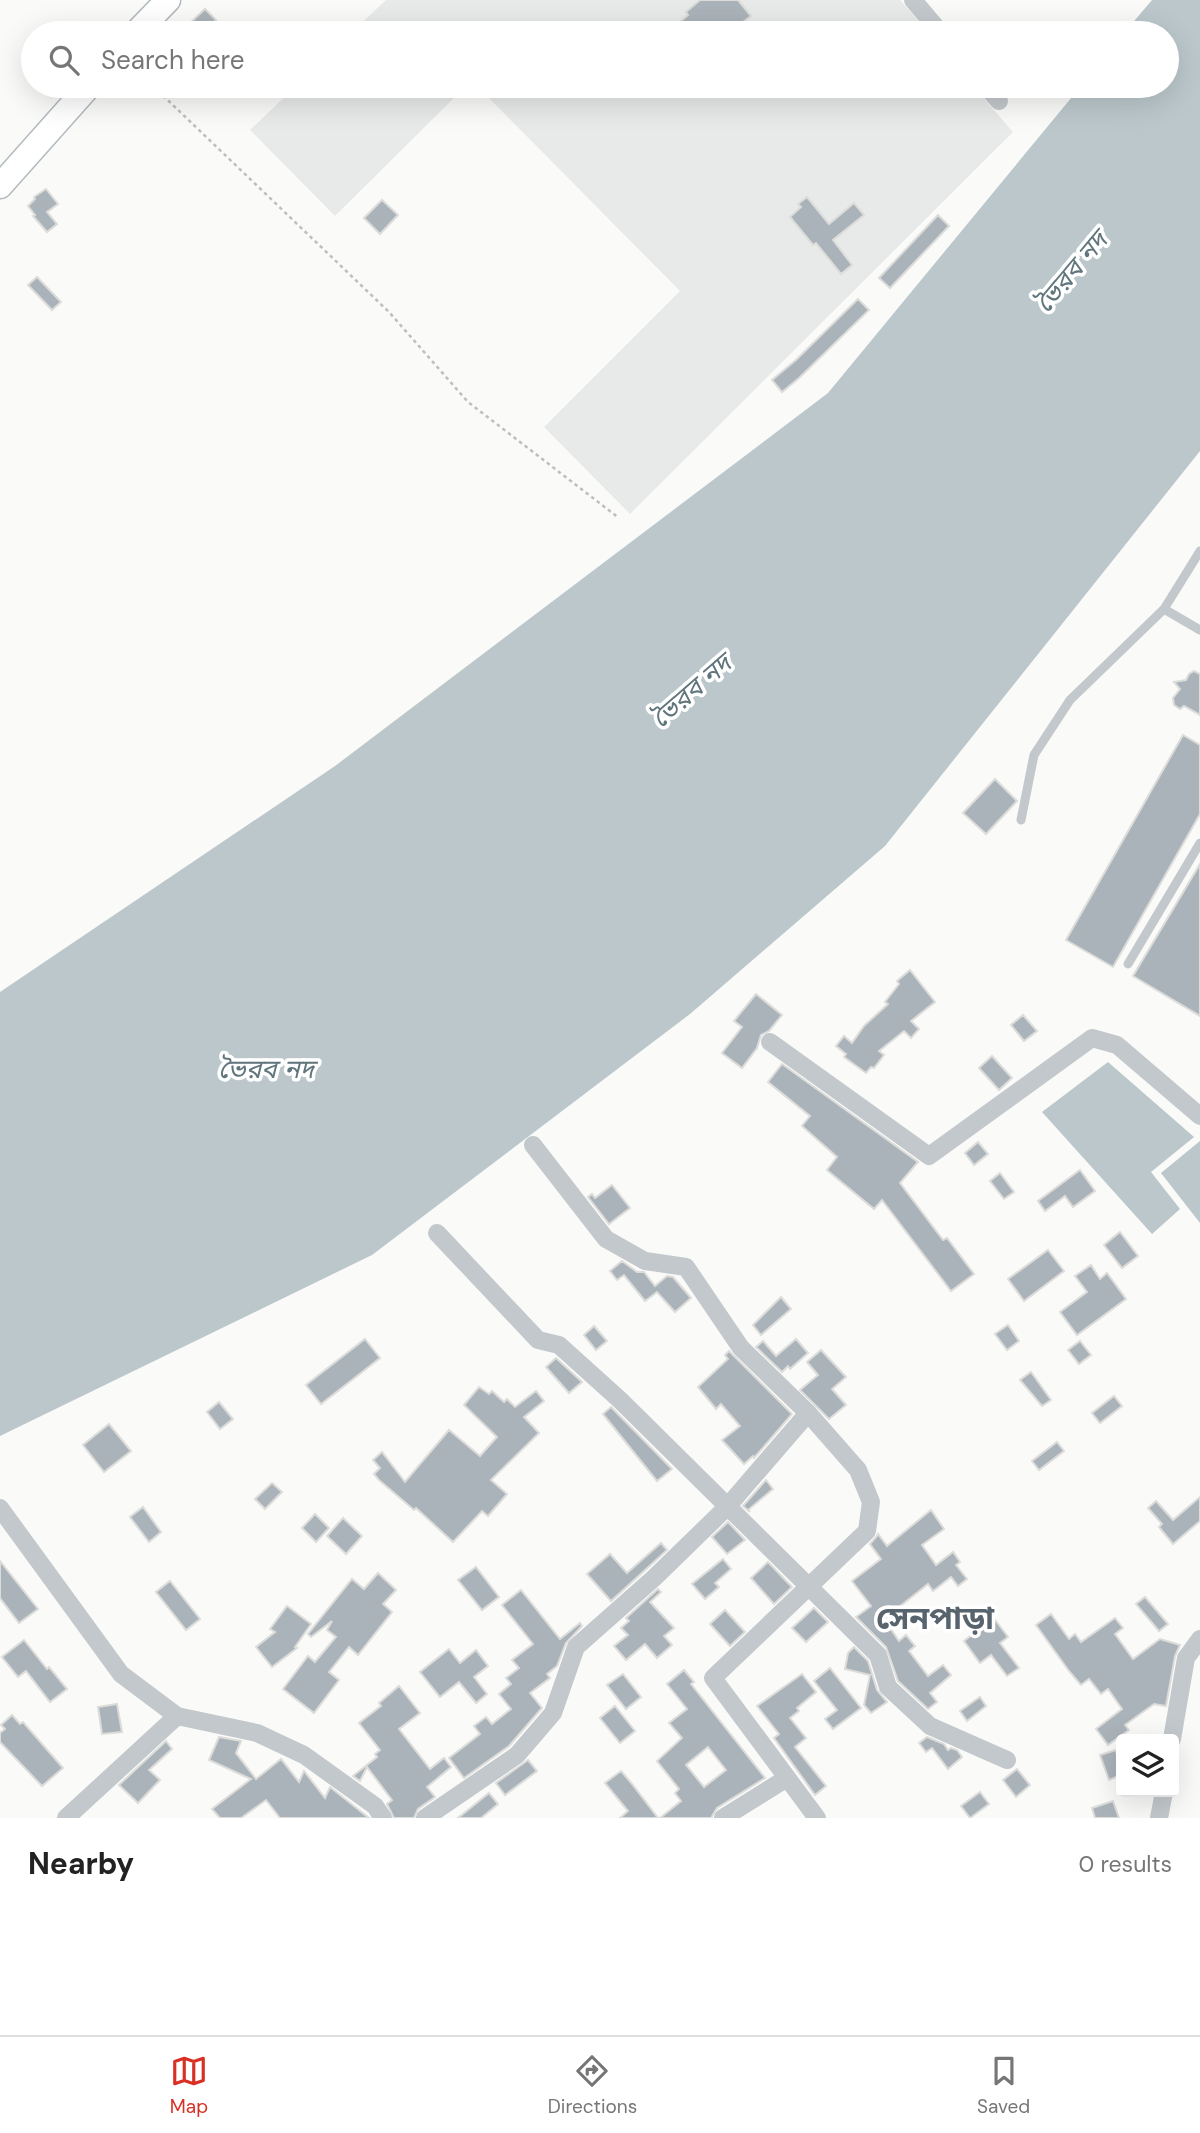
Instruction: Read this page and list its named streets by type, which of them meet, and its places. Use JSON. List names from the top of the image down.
{
  "districts": ["সেনপাড়া"],
  "water": ["ভৈরব নদ"],
  "page": {
    "search": "Search here",
    "heading": ["Nearby", "0 results"],
    "nav": ["Map", "Directions", "Saved"]
  }
}
